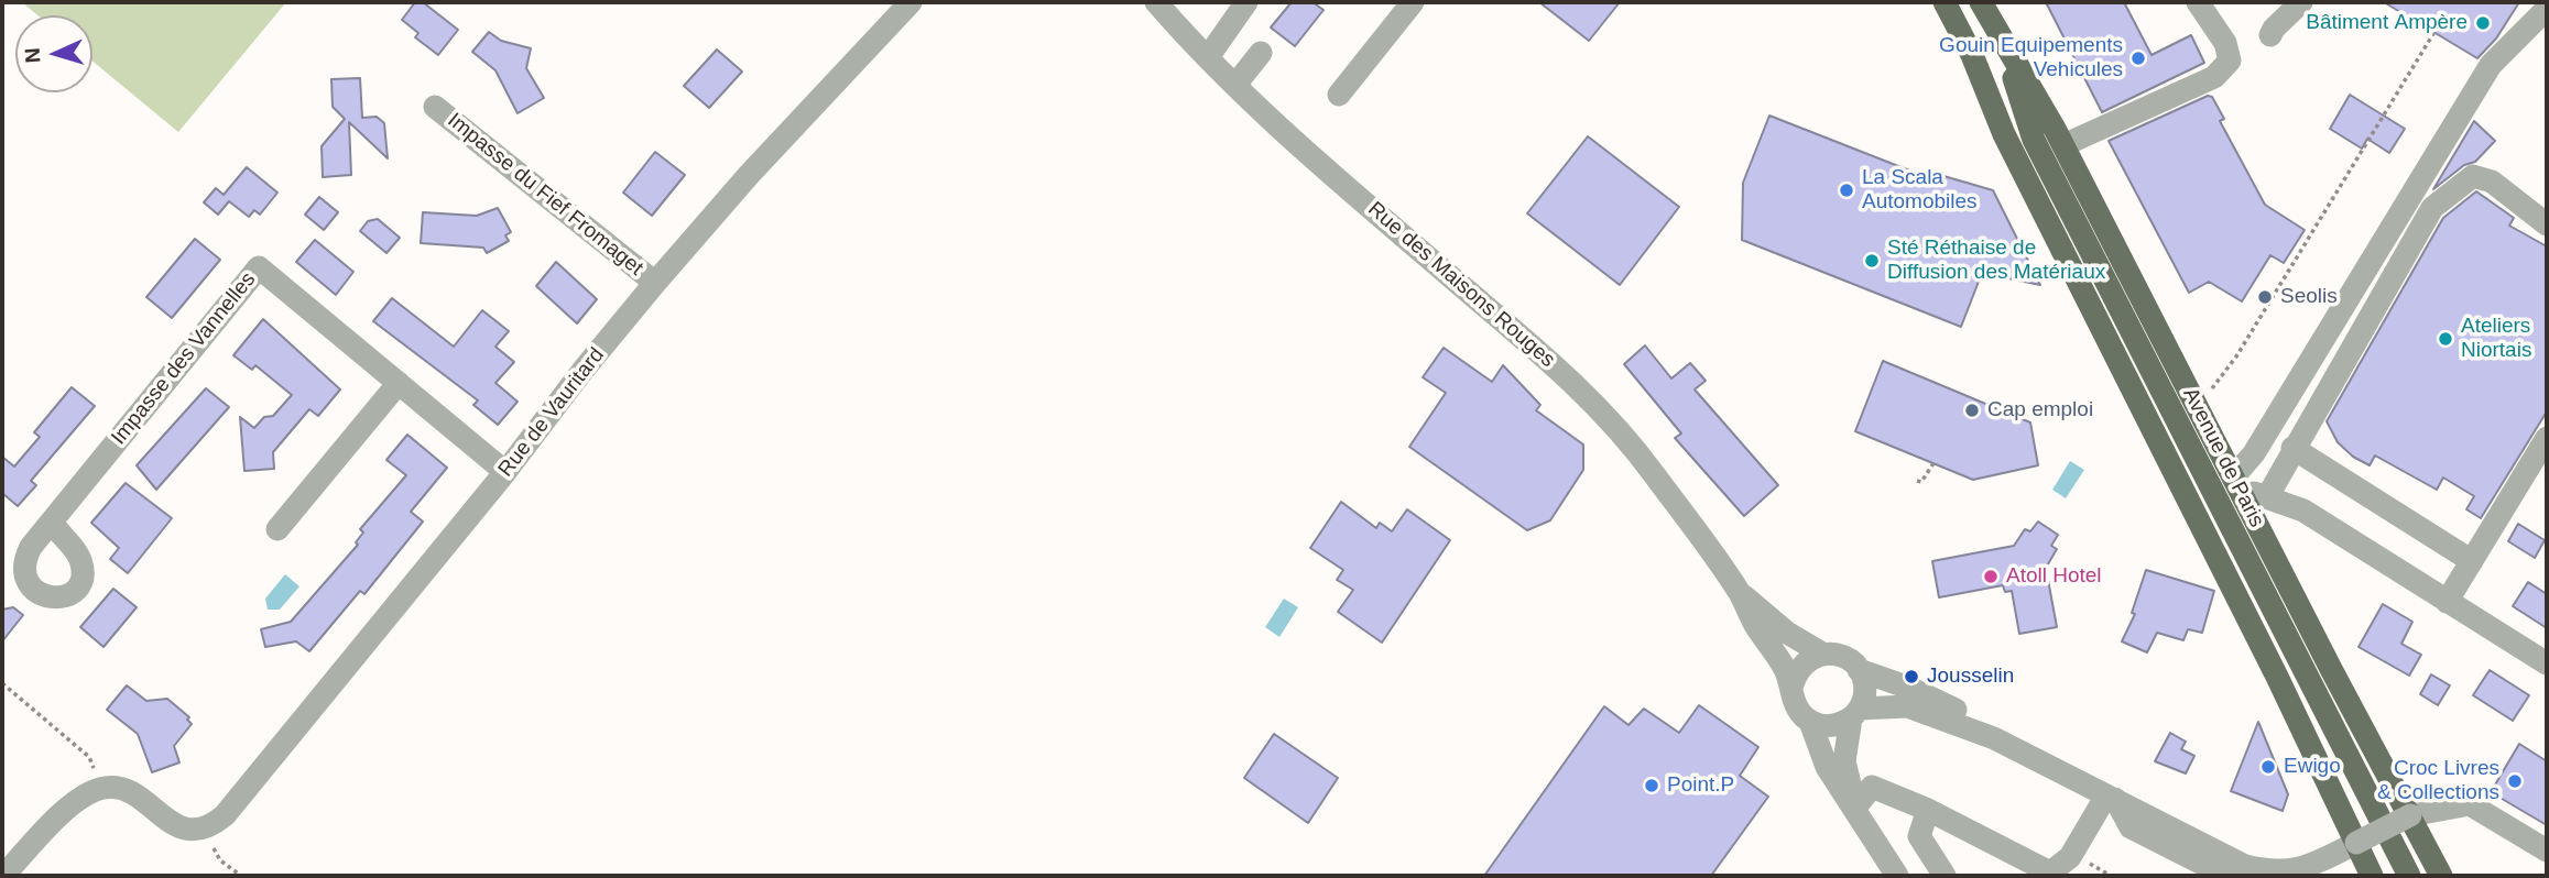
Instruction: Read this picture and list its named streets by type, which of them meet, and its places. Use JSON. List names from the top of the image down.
{
  "streets": {
    "main road": ["Avenue de Paris"],
    "street": [
      "Impasse du Fief Fromaget",
      "Rue des Maisons Rouges",
      "Impasse des Vannelles",
      "Rue de Vauritard"
    ]
  },
  "crossings": [
    ["Impasse du Fief Fromaget", "Rue de Vauritard"],
    ["Impasse des Vannelles", "Rue de Vauritard"]
  ],
  "places": [
    "Bâtiment Ampère",
    "Gouin Equipements Vehicules",
    "La Scala Automobiles",
    "Sté Réthaise de Diffusion des Matériaux",
    "Seolis",
    "Ateliers Niortais",
    "Cap emploi",
    "Atoll Hotel",
    "Jousselin",
    "Ewigo",
    "Croc Livres & Collections",
    "Point.P"
  ],
  "north": "left"
}
